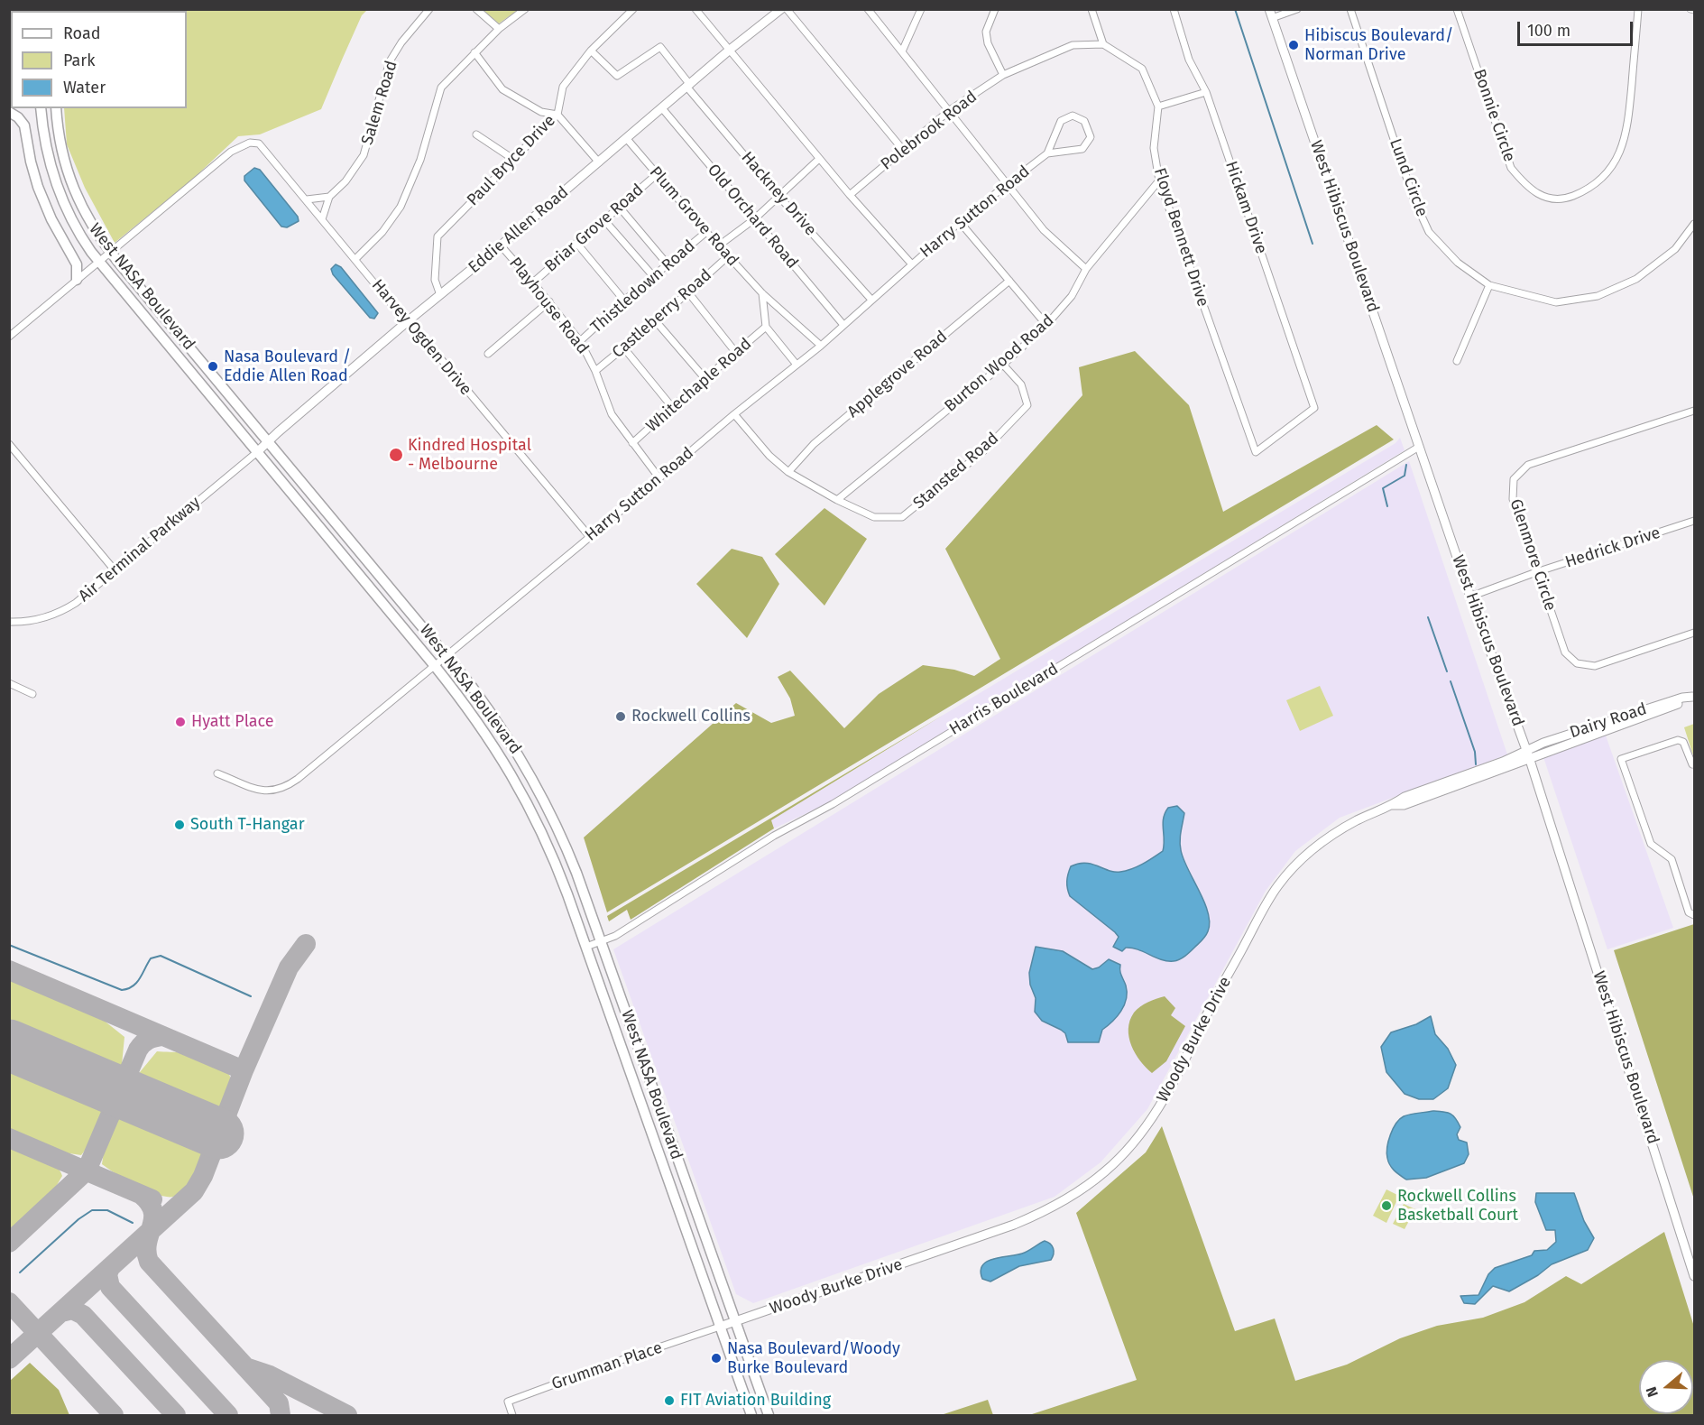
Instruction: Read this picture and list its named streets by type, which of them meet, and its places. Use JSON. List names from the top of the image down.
{
  "streets": {
    "main road": ["West NASA Boulevard"],
    "street": [
      "Salem Road",
      "Bonnie Circle",
      "Polebrook Road",
      "Paul Bryce Drive",
      "Lund Circle",
      "Hackney Drive",
      "Hickam Drive",
      "Harry Sutton Road",
      "Plum Grove Road",
      "Old Orchard Road",
      "West Hibiscus Boulevard",
      "Briar Grove Road",
      "Eddie Allen Road",
      "Floyd Bennett Drive",
      "Thistledown Road",
      "Playhouse Road",
      "Castleberry Road",
      "Harvey Ogden Drive",
      "Burton Wood Road",
      "Applegrove Road",
      "Whitechaple Road",
      "Stansted Road",
      "Hedrick Drive",
      "Air Terminal Parkway",
      "Glenmore Circle",
      "Harris Boulevard",
      "Dairy Road",
      "Woody Burke Drive",
      "Grumman Place"
    ]
  },
  "crossings": [
    ["Salem Road", "Harvey Ogden Drive"],
    ["Polebrook Road", "Floyd Bennett Drive"],
    ["Paul Bryce Drive", "Hackney Drive"],
    ["Paul Bryce Drive", "Eddie Allen Road"],
    ["Hackney Drive", "Harry Sutton Road"],
    ["Hackney Drive", "Eddie Allen Road"],
    ["Hickam Drive", "Floyd Bennett Drive"],
    ["Harry Sutton Road", "Plum Grove Road"],
    ["Harry Sutton Road", "Old Orchard Road"],
    ["Harry Sutton Road", "West NASA Boulevard"],
    ["Harry Sutton Road", "Playhouse Road"],
    ["Harry Sutton Road", "Harvey Ogden Drive"],
    ["Harry Sutton Road", "Stansted Road"],
    ["Plum Grove Road", "Briar Grove Road"],
    ["Plum Grove Road", "Eddie Allen Road"],
    ["Plum Grove Road", "Thistledown Road"],
    ["Plum Grove Road", "Castleberry Road"],
    ["Old Orchard Road", "Eddie Allen Road"],
    ["West Hibiscus Boulevard", "Hedrick Drive"],
    ["West Hibiscus Boulevard", "Harris Boulevard"],
    ["West Hibiscus Boulevard", "Dairy Road"],
    ["West Hibiscus Boulevard", "Woody Burke Drive"],
    ["Briar Grove Road", "Playhouse Road"],
    ["Eddie Allen Road", "West NASA Boulevard"],
    ["Eddie Allen Road", "Playhouse Road"],
    ["Eddie Allen Road", "Harvey Ogden Drive"],
    ["Eddie Allen Road", "Air Terminal Parkway"],
    ["Floyd Bennett Drive", "Burton Wood Road"],
    ["West NASA Boulevard", "Harvey Ogden Drive"],
    ["West NASA Boulevard", "Air Terminal Parkway"],
    ["West NASA Boulevard", "Harris Boulevard"],
    ["West NASA Boulevard", "Woody Burke Drive"],
    ["West NASA Boulevard", "Grumman Place"],
    ["Thistledown Road", "Playhouse Road"],
    ["Playhouse Road", "Castleberry Road"],
    ["Playhouse Road", "Whitechaple Road"],
    ["Burton Wood Road", "Stansted Road"],
    ["Applegrove Road", "Stansted Road"],
    ["Hedrick Drive", "Glenmore Circle"],
    ["Dairy Road", "Woody Burke Drive"],
    ["Woody Burke Drive", "Grumman Place"]
  ],
  "places": [
    "Hibiscus Boulevard/ Norman Drive",
    "Nasa Boulevard / Eddie Allen Road",
    "Kindred Hospital - Melbourne",
    "Rockwell Collins",
    "Hyatt Place",
    "South T-Hangar",
    "Rockwell Collins Basketball Court",
    "Nasa Boulevard/Woody Burke Boulevard",
    "FIT Aviation Building"
  ],
  "legend": ["Road", "Park", "Water"],
  "scale_bar": "100 m",
  "north": "left"
}
